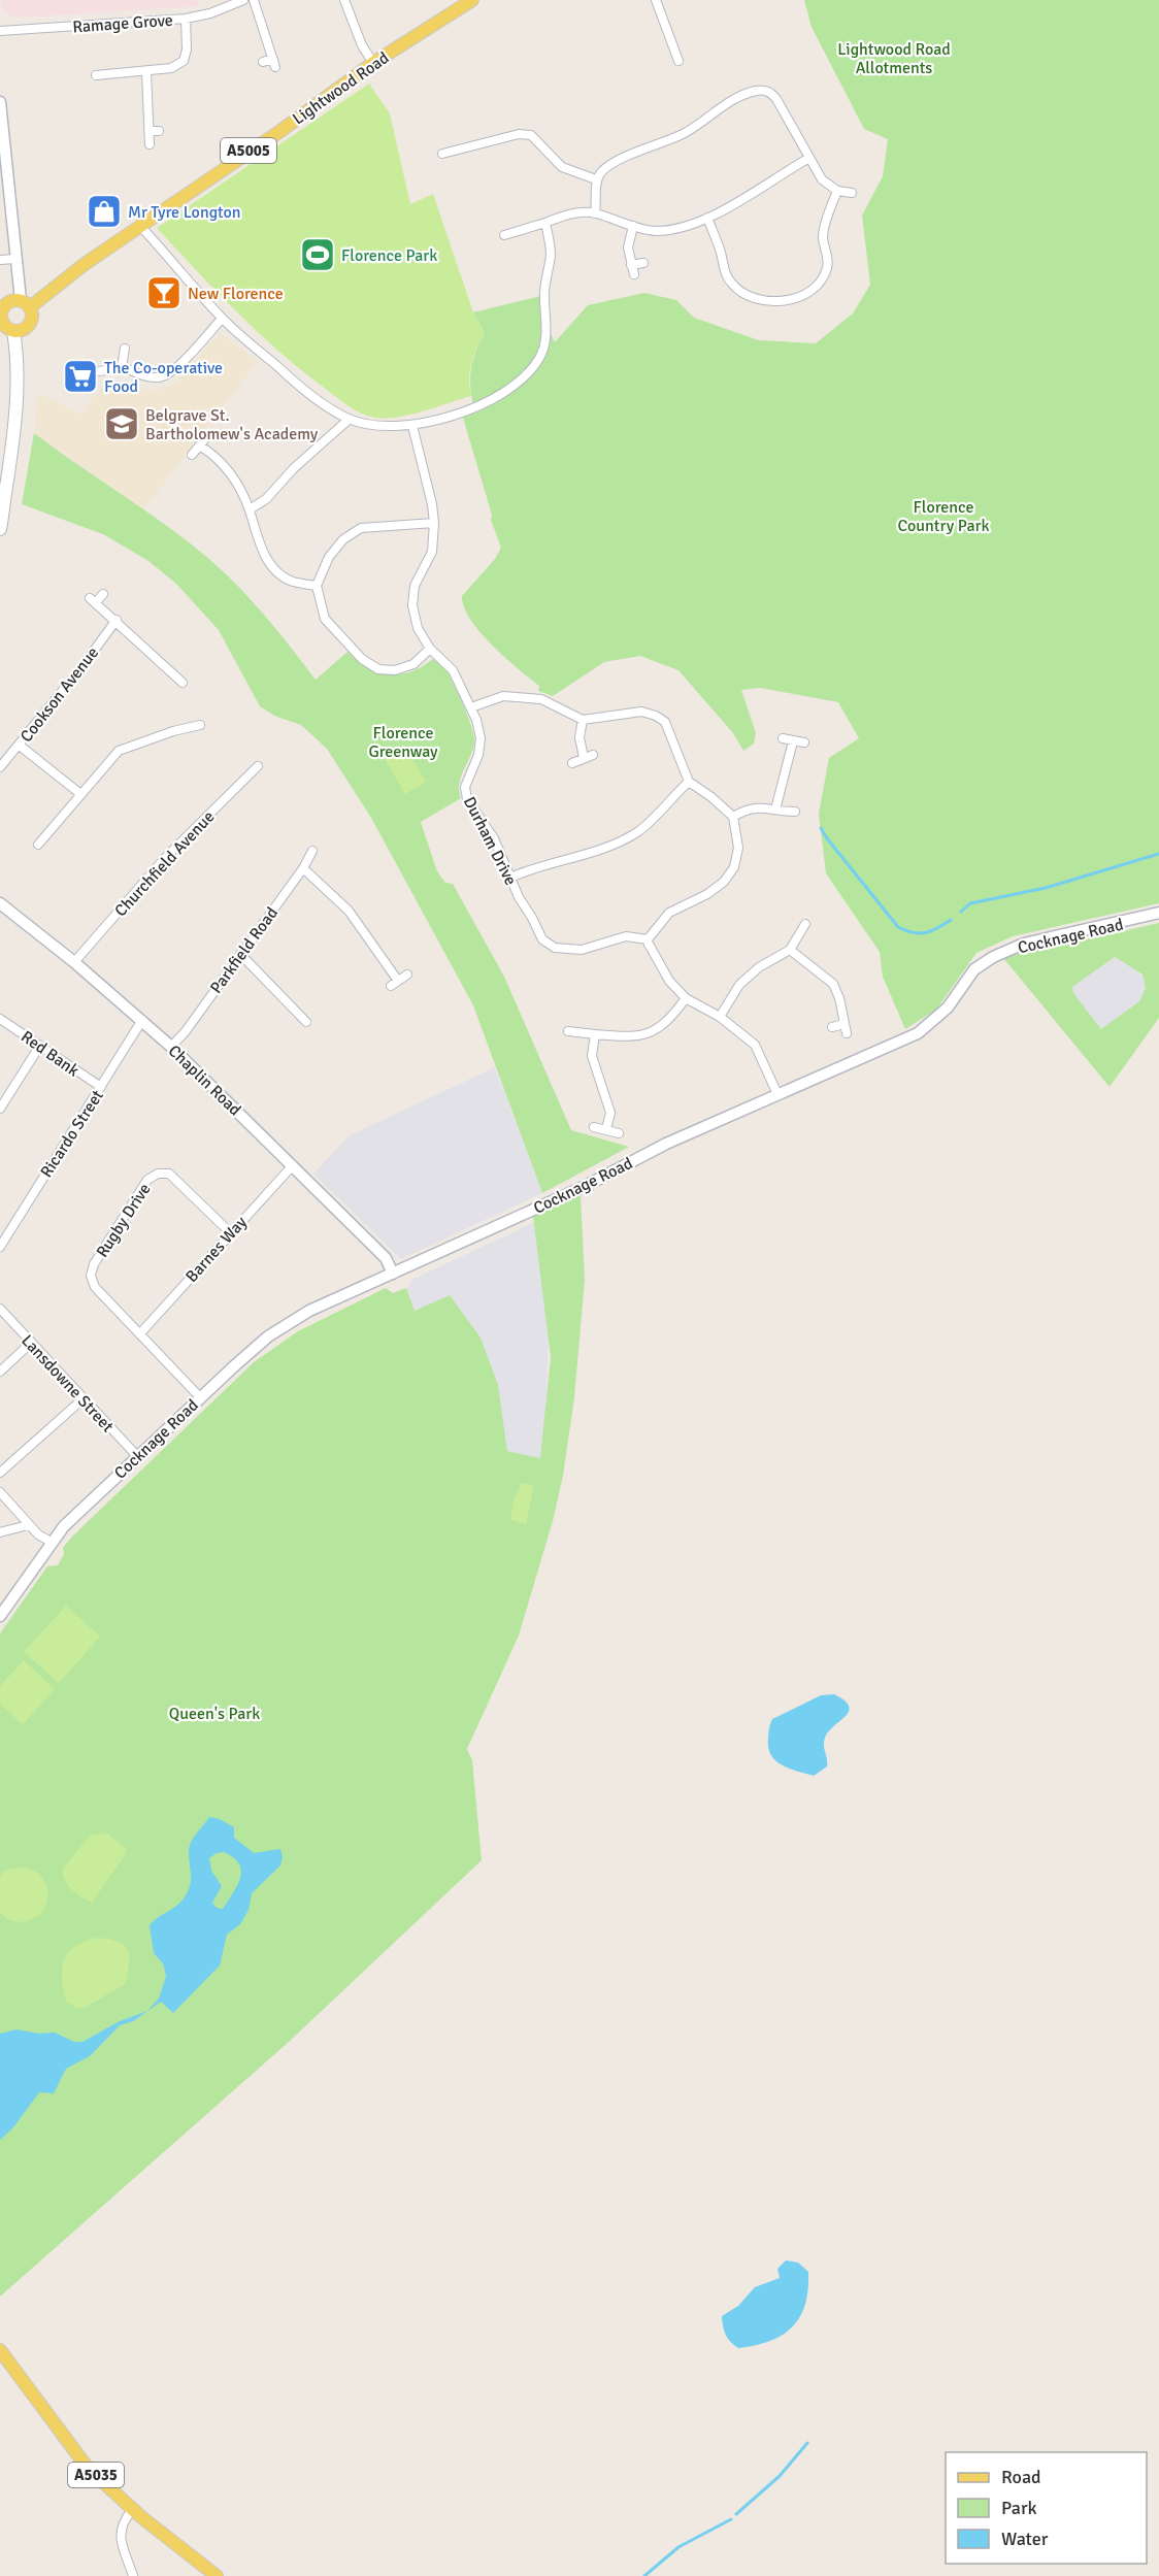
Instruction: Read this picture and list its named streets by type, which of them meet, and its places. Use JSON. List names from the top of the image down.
{
  "streets": {
    "main road": ["Lightwood Road", "A5005", "A5035"],
    "street": [
      "Ramage Grove",
      "Cookson Avenue",
      "Durham Drive",
      "Churchfield Avenue",
      "Cocknage Road",
      "Parkfield Road",
      "Red Bank",
      "Chaplin Road",
      "Ricardo Street",
      "Rugby Drive",
      "Barnes Way",
      "Lansdowne Street"
    ]
  },
  "crossings": [
    ["Lightwood Road", "A5005"],
    ["Churchfield Avenue", "Chaplin Road"],
    ["Cocknage Road", "Chaplin Road"],
    ["Cocknage Road", "Rugby Drive"],
    ["Cocknage Road", "Lansdowne Street"],
    ["Parkfield Road", "Chaplin Road"],
    ["Red Bank", "Ricardo Street"],
    ["Chaplin Road", "Ricardo Street"],
    ["Chaplin Road", "Barnes Way"],
    ["Rugby Drive", "Barnes Way"]
  ],
  "parks": [
    "Lightwood Road Allotments",
    "Florence Country Park",
    "Florence Greenway",
    "Queen's Park"
  ],
  "places": {
    "shop": ["Mr Tyre Longton"],
    "sports": ["Florence Park"],
    "bar": ["New Florence"],
    "supermarket": ["The Co-operative Food"],
    "school or university": ["Belgrave St. Bartholomew's Academy"]
  },
  "legend": ["Road", "Park", "Water"]
}
